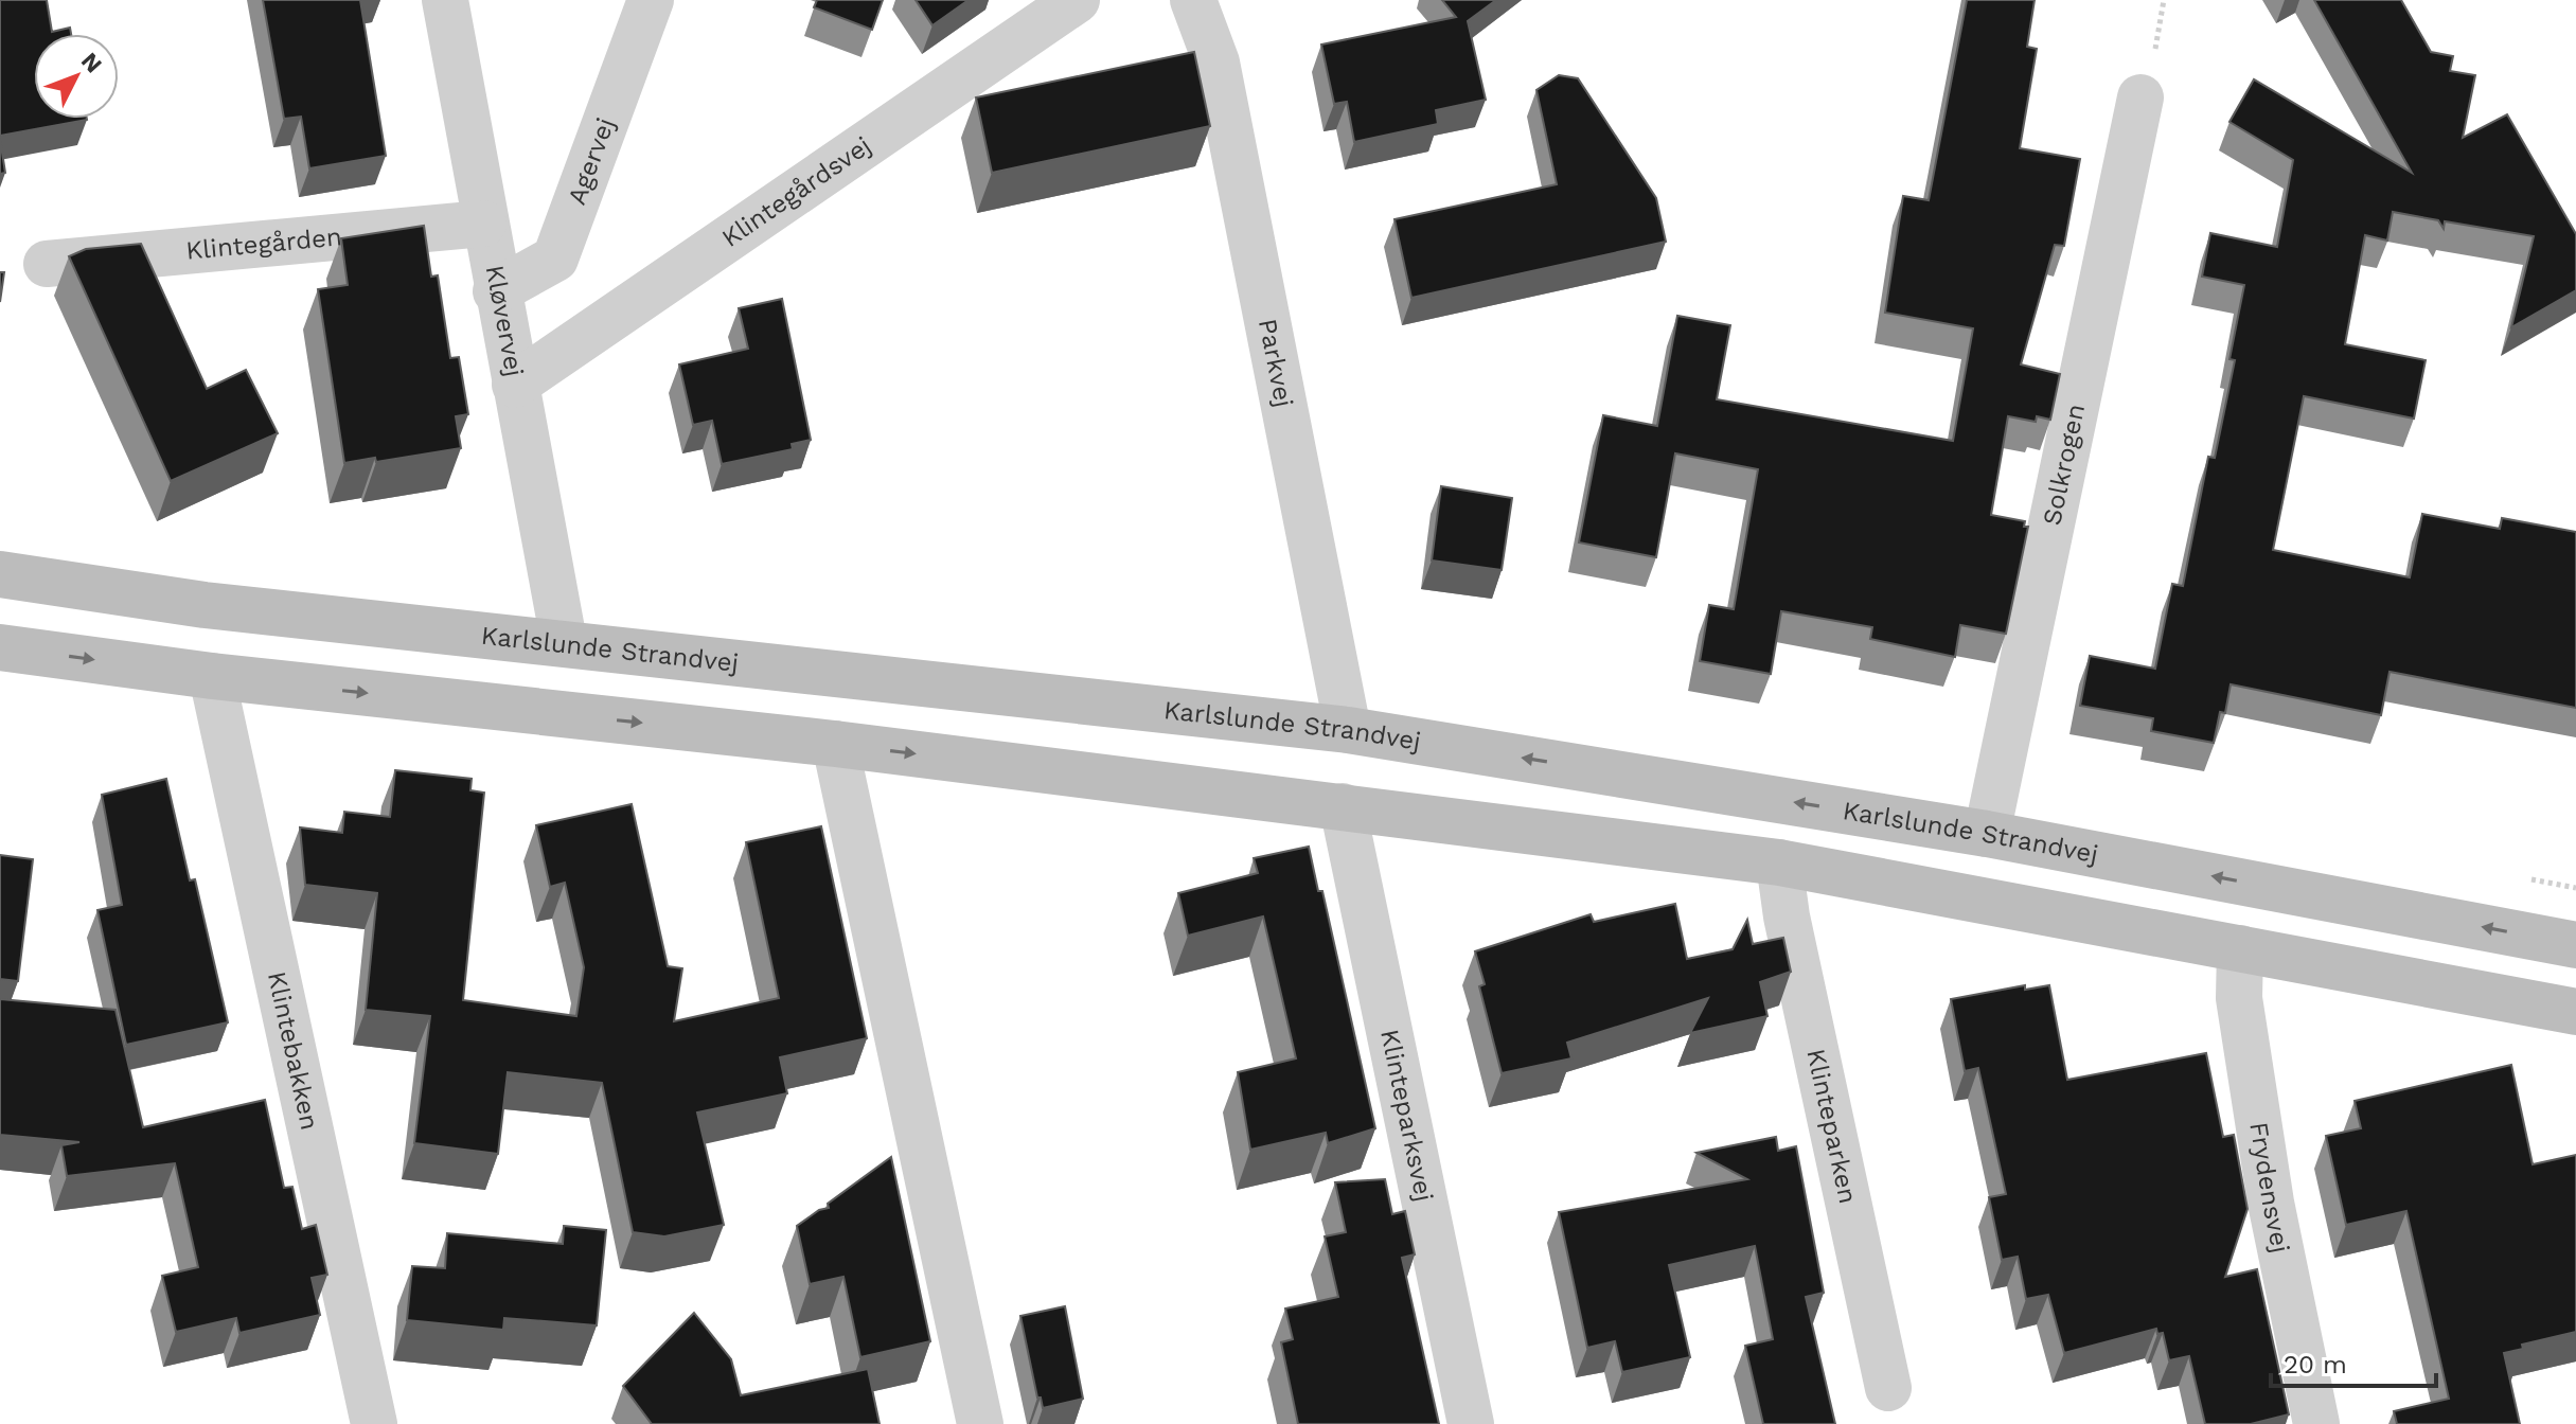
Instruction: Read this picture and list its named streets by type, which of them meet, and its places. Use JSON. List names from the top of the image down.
{
  "streets": {
    "main road": ["Karlslunde Strandvej"],
    "street": [
      "Agervej",
      "Klintegårdsvej",
      "Klintegården",
      "Kløvervej",
      "Parkvej",
      "Solkrogen",
      "Klintebakken",
      "Klinteparksvej",
      "Klinteparken",
      "Frydensvej"
    ]
  },
  "crossings": [
    ["Agervej", "Kløvervej"],
    ["Klintegårdsvej", "Kløvervej"],
    ["Klintegården", "Kløvervej"],
    ["Kløvervej", "Karlslunde Strandvej"],
    ["Parkvej", "Karlslunde Strandvej"],
    ["Solkrogen", "Karlslunde Strandvej"]
  ],
  "scale_bar": "20 m",
  "north": "top right"
}
